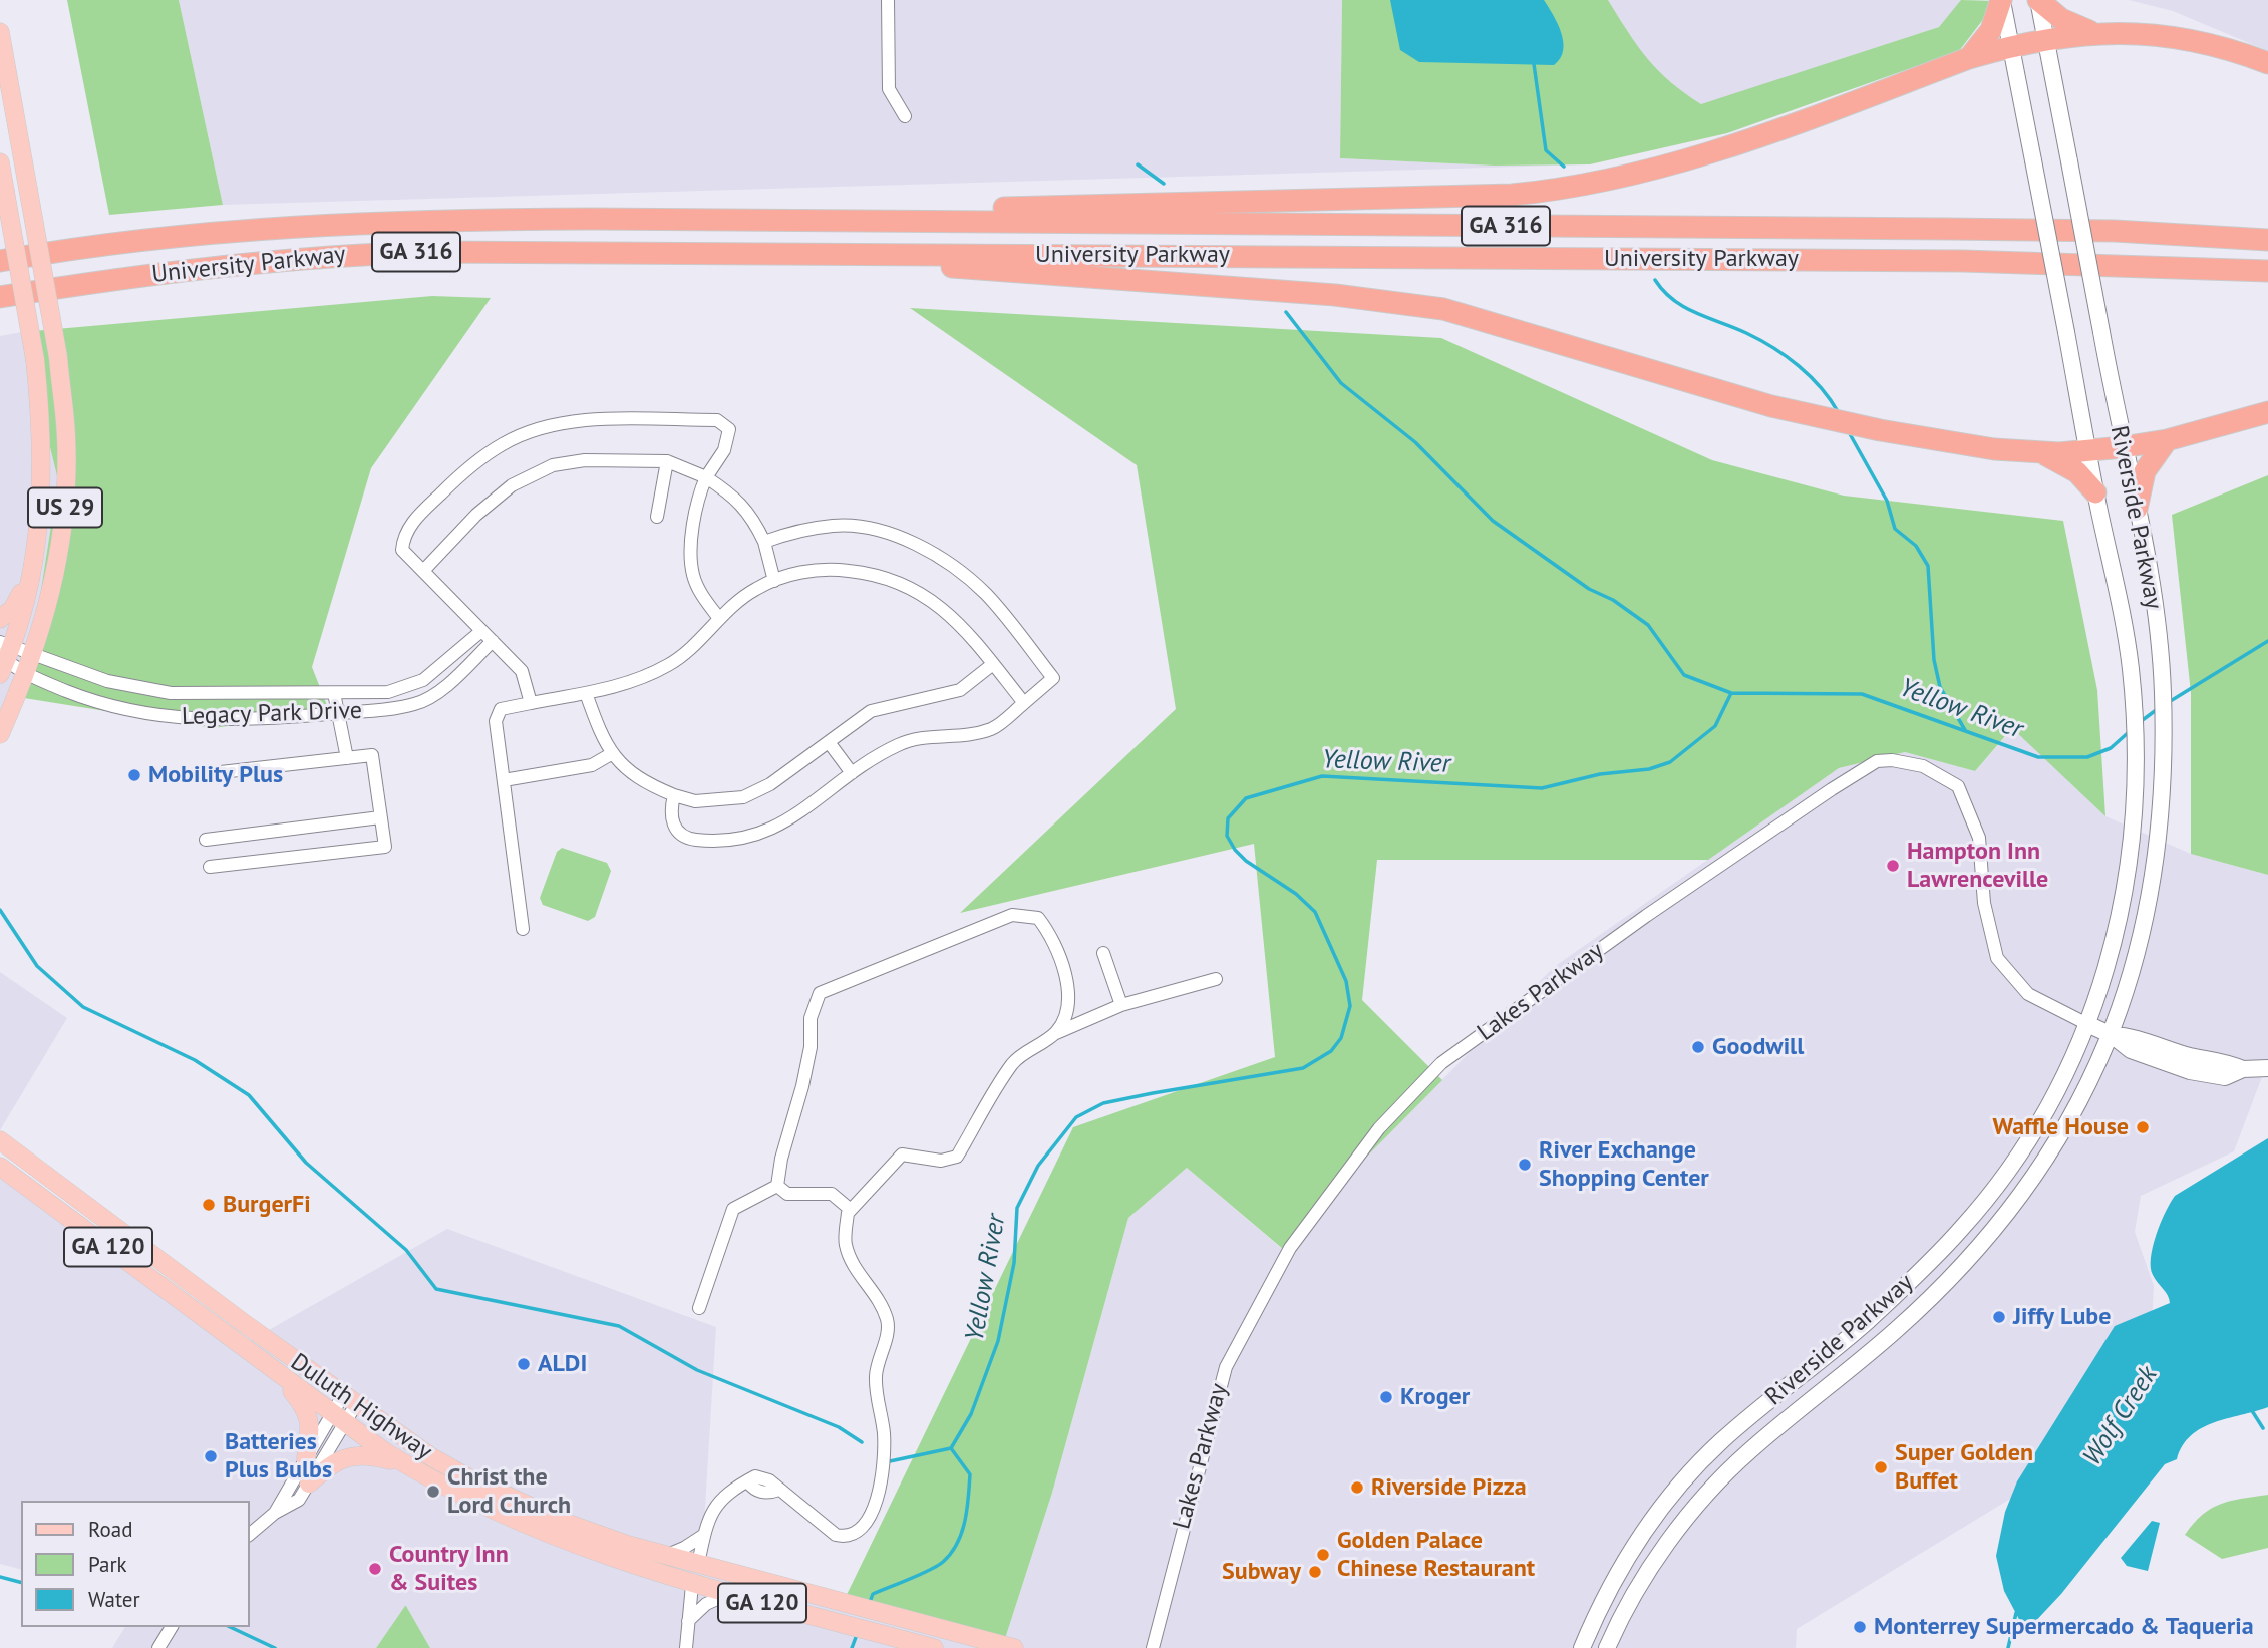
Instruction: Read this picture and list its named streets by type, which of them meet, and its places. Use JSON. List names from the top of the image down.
{
  "streets": {
    "highway": ["GA 316", "University Parkway"],
    "main road": [
      "US 29",
      "Riverside Parkway",
      "GA 120",
      "Duluth Highway"
    ],
    "street": ["Legacy Park Drive", "Lakes Parkway"]
  },
  "crossings": [
    ["US 29", "Legacy Park Drive"],
    ["Riverside Parkway", "Lakes Parkway"]
  ],
  "water": ["Yellow River", "Wolf Creek"],
  "places": [
    "Mobility Plus",
    "Hampton Inn Lawrenceville",
    "Goodwill",
    "Waffle House",
    "River Exchange Shopping Center",
    "BurgerFi",
    "Jiffy Lube",
    "ALDI",
    "Kroger",
    "Batteries Plus Bulbs",
    "Super Golden Buffet",
    "Riverside Pizza",
    "Christ the Lord Church",
    "Golden Palace Chinese Restaurant",
    "Country Inn & Suites",
    "Subway",
    "Monterrey Supermercado & Taqueria"
  ],
  "legend": ["Road", "Park", "Water"]
}
